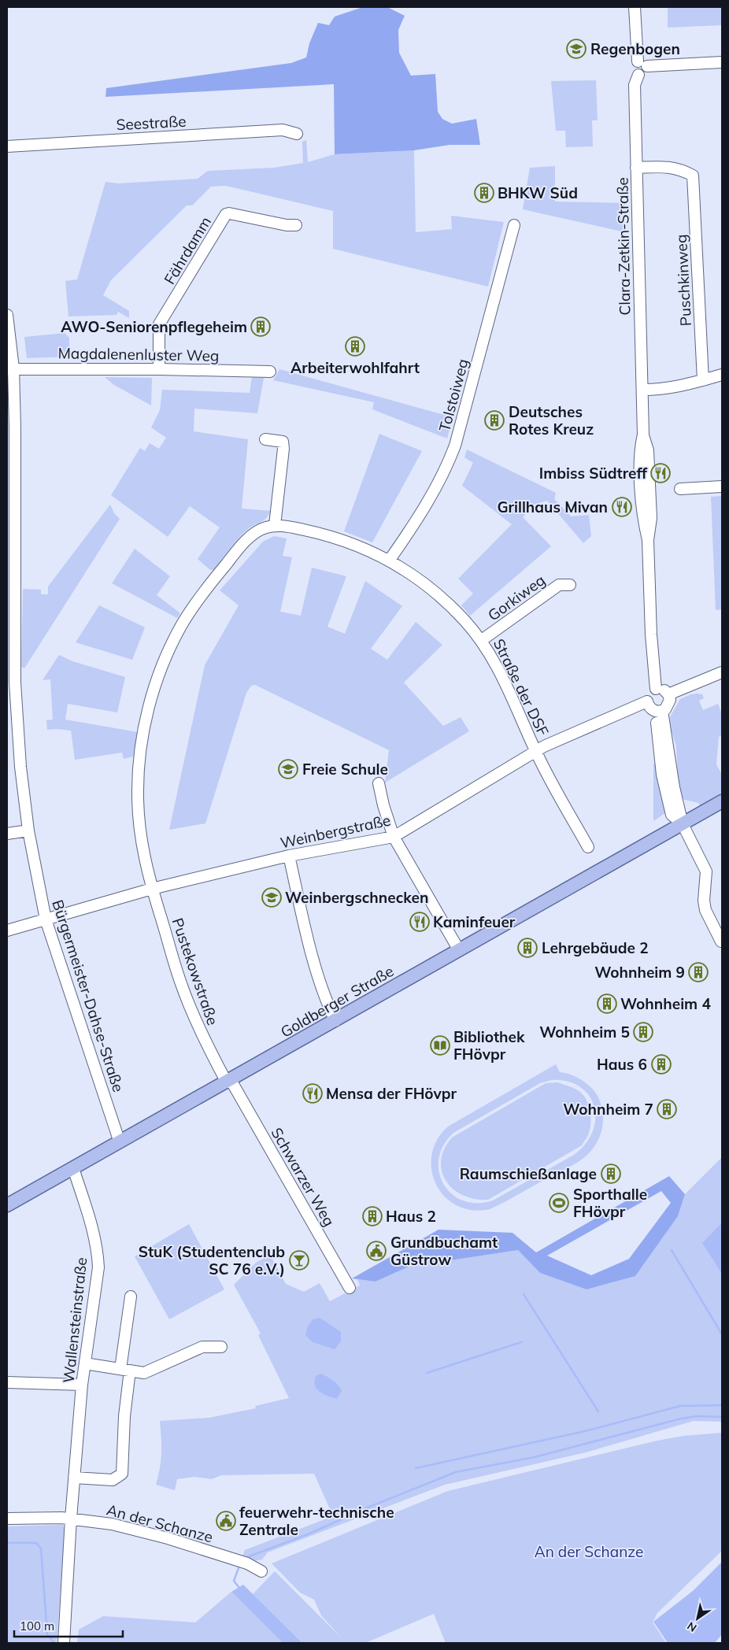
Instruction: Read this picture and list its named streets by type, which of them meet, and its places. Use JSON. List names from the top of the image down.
{
  "streets": {
    "main road": ["Goldberger Straße"],
    "street": [
      "Seestraße",
      "Clara-Zetkin-Straße",
      "Fährdamm",
      "Puschkinweg",
      "Magdalenenluster Weg",
      "Tolstoiweg",
      "Gorkiweg",
      "Straße der DSF",
      "Weinbergstraße",
      "Pustekowstraße",
      "Bürgermeister-Dahse-Straße",
      "Schwarzer Weg",
      "Wallensteinstraße",
      "An der Schanze"
    ]
  },
  "crossings": [
    ["Clara-Zetkin-Straße", "Puschkinweg"],
    ["Clara-Zetkin-Straße", "Weinbergstraße"],
    ["Fährdamm", "Magdalenenluster Weg"],
    ["Magdalenenluster Weg", "Bürgermeister-Dahse-Straße"],
    ["Tolstoiweg", "Straße der DSF"],
    ["Gorkiweg", "Straße der DSF"],
    ["Straße der DSF", "Weinbergstraße"],
    ["Weinbergstraße", "Pustekowstraße"],
    ["Weinbergstraße", "Bürgermeister-Dahse-Straße"],
    ["Pustekowstraße", "Goldberger Straße"],
    ["Pustekowstraße", "Schwarzer Weg"],
    ["Bürgermeister-Dahse-Straße", "Goldberger Straße"],
    ["Goldberger Straße", "Schwarzer Weg"],
    ["Goldberger Straße", "Wallensteinstraße"],
    ["Wallensteinstraße", "An der Schanze"]
  ],
  "parks": ["An der Schanze"],
  "places": {
    "school or university": ["Regenbogen", "Freie Schule", "Weinbergschnecken"],
    "building": [
      "BHKW Süd",
      "AWO-Seniorenpflegeheim",
      "Arbeiterwohlfahrt",
      "Deutsches Rotes Kreuz",
      "Lehrgebäude 2",
      "Wohnheim 9",
      "Wohnheim 4",
      "Wohnheim 5",
      "Haus 6",
      "Wohnheim 7",
      "Raumschießanlage",
      "Haus 2"
    ],
    "restaurant": [
      "Imbiss Südtreff",
      "Grillhaus Mivan",
      "Kaminfeuer",
      "Mensa der FHövpr"
    ],
    "library": ["Bibliothek FHövpr"],
    "sports": ["Sporthalle FHövpr"],
    "public building": ["Grundbuchamt Güstrow", "feuerwehr-technische Zentrale"],
    "bar": ["StuK (Studentenclub SC 76 e.V.)"]
  },
  "scale_bar": "100 m",
  "north": "bottom left"
}
